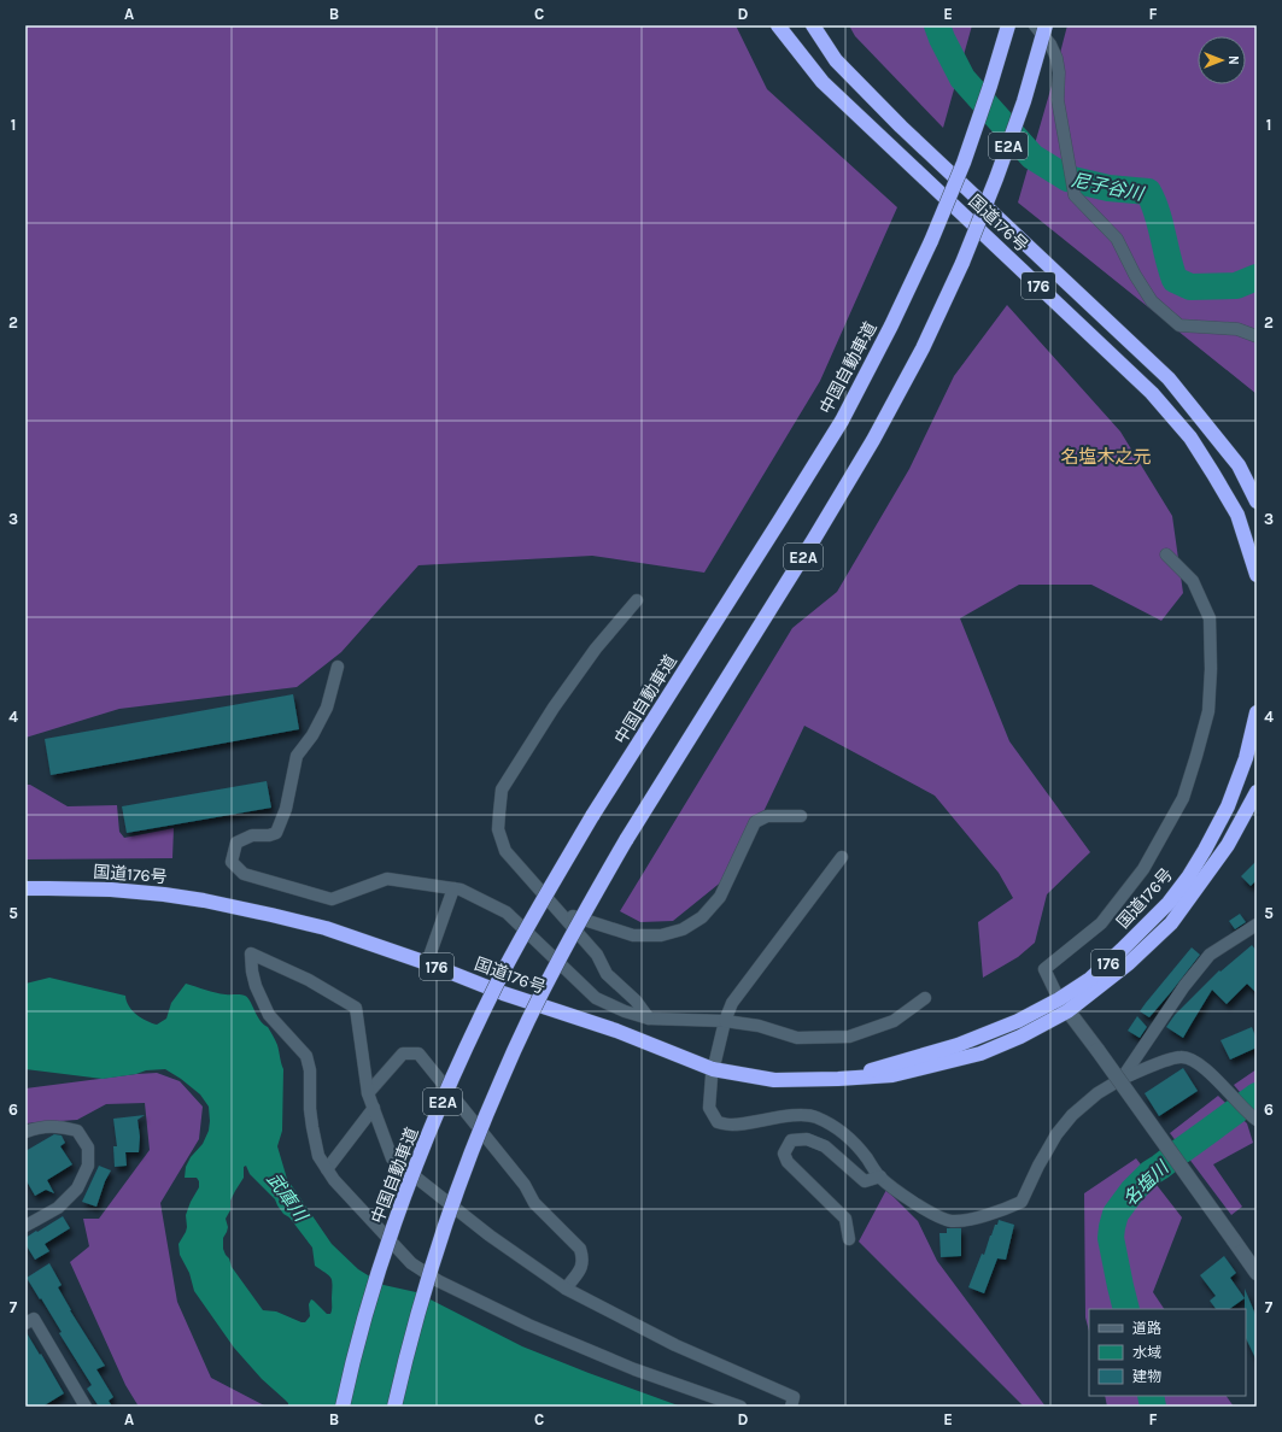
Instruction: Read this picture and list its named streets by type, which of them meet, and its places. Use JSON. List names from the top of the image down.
{
  "streets": {
    "highway": [
      "E2A",
      "国道176号",
      "176",
      "中国自動車道"
    ]
  },
  "districts": ["名塩木之元"],
  "water": ["尼子谷川", "名塩川", "武庫川"],
  "legend": ["道路", "水域", "建物"],
  "north": "right",
  "grid": {
    "columns": [
      "A",
      "B",
      "C",
      "D",
      "E",
      "F"
    ],
    "rows": [
      "1",
      "2",
      "3",
      "4",
      "5",
      "6",
      "7"
    ]
  }
}
